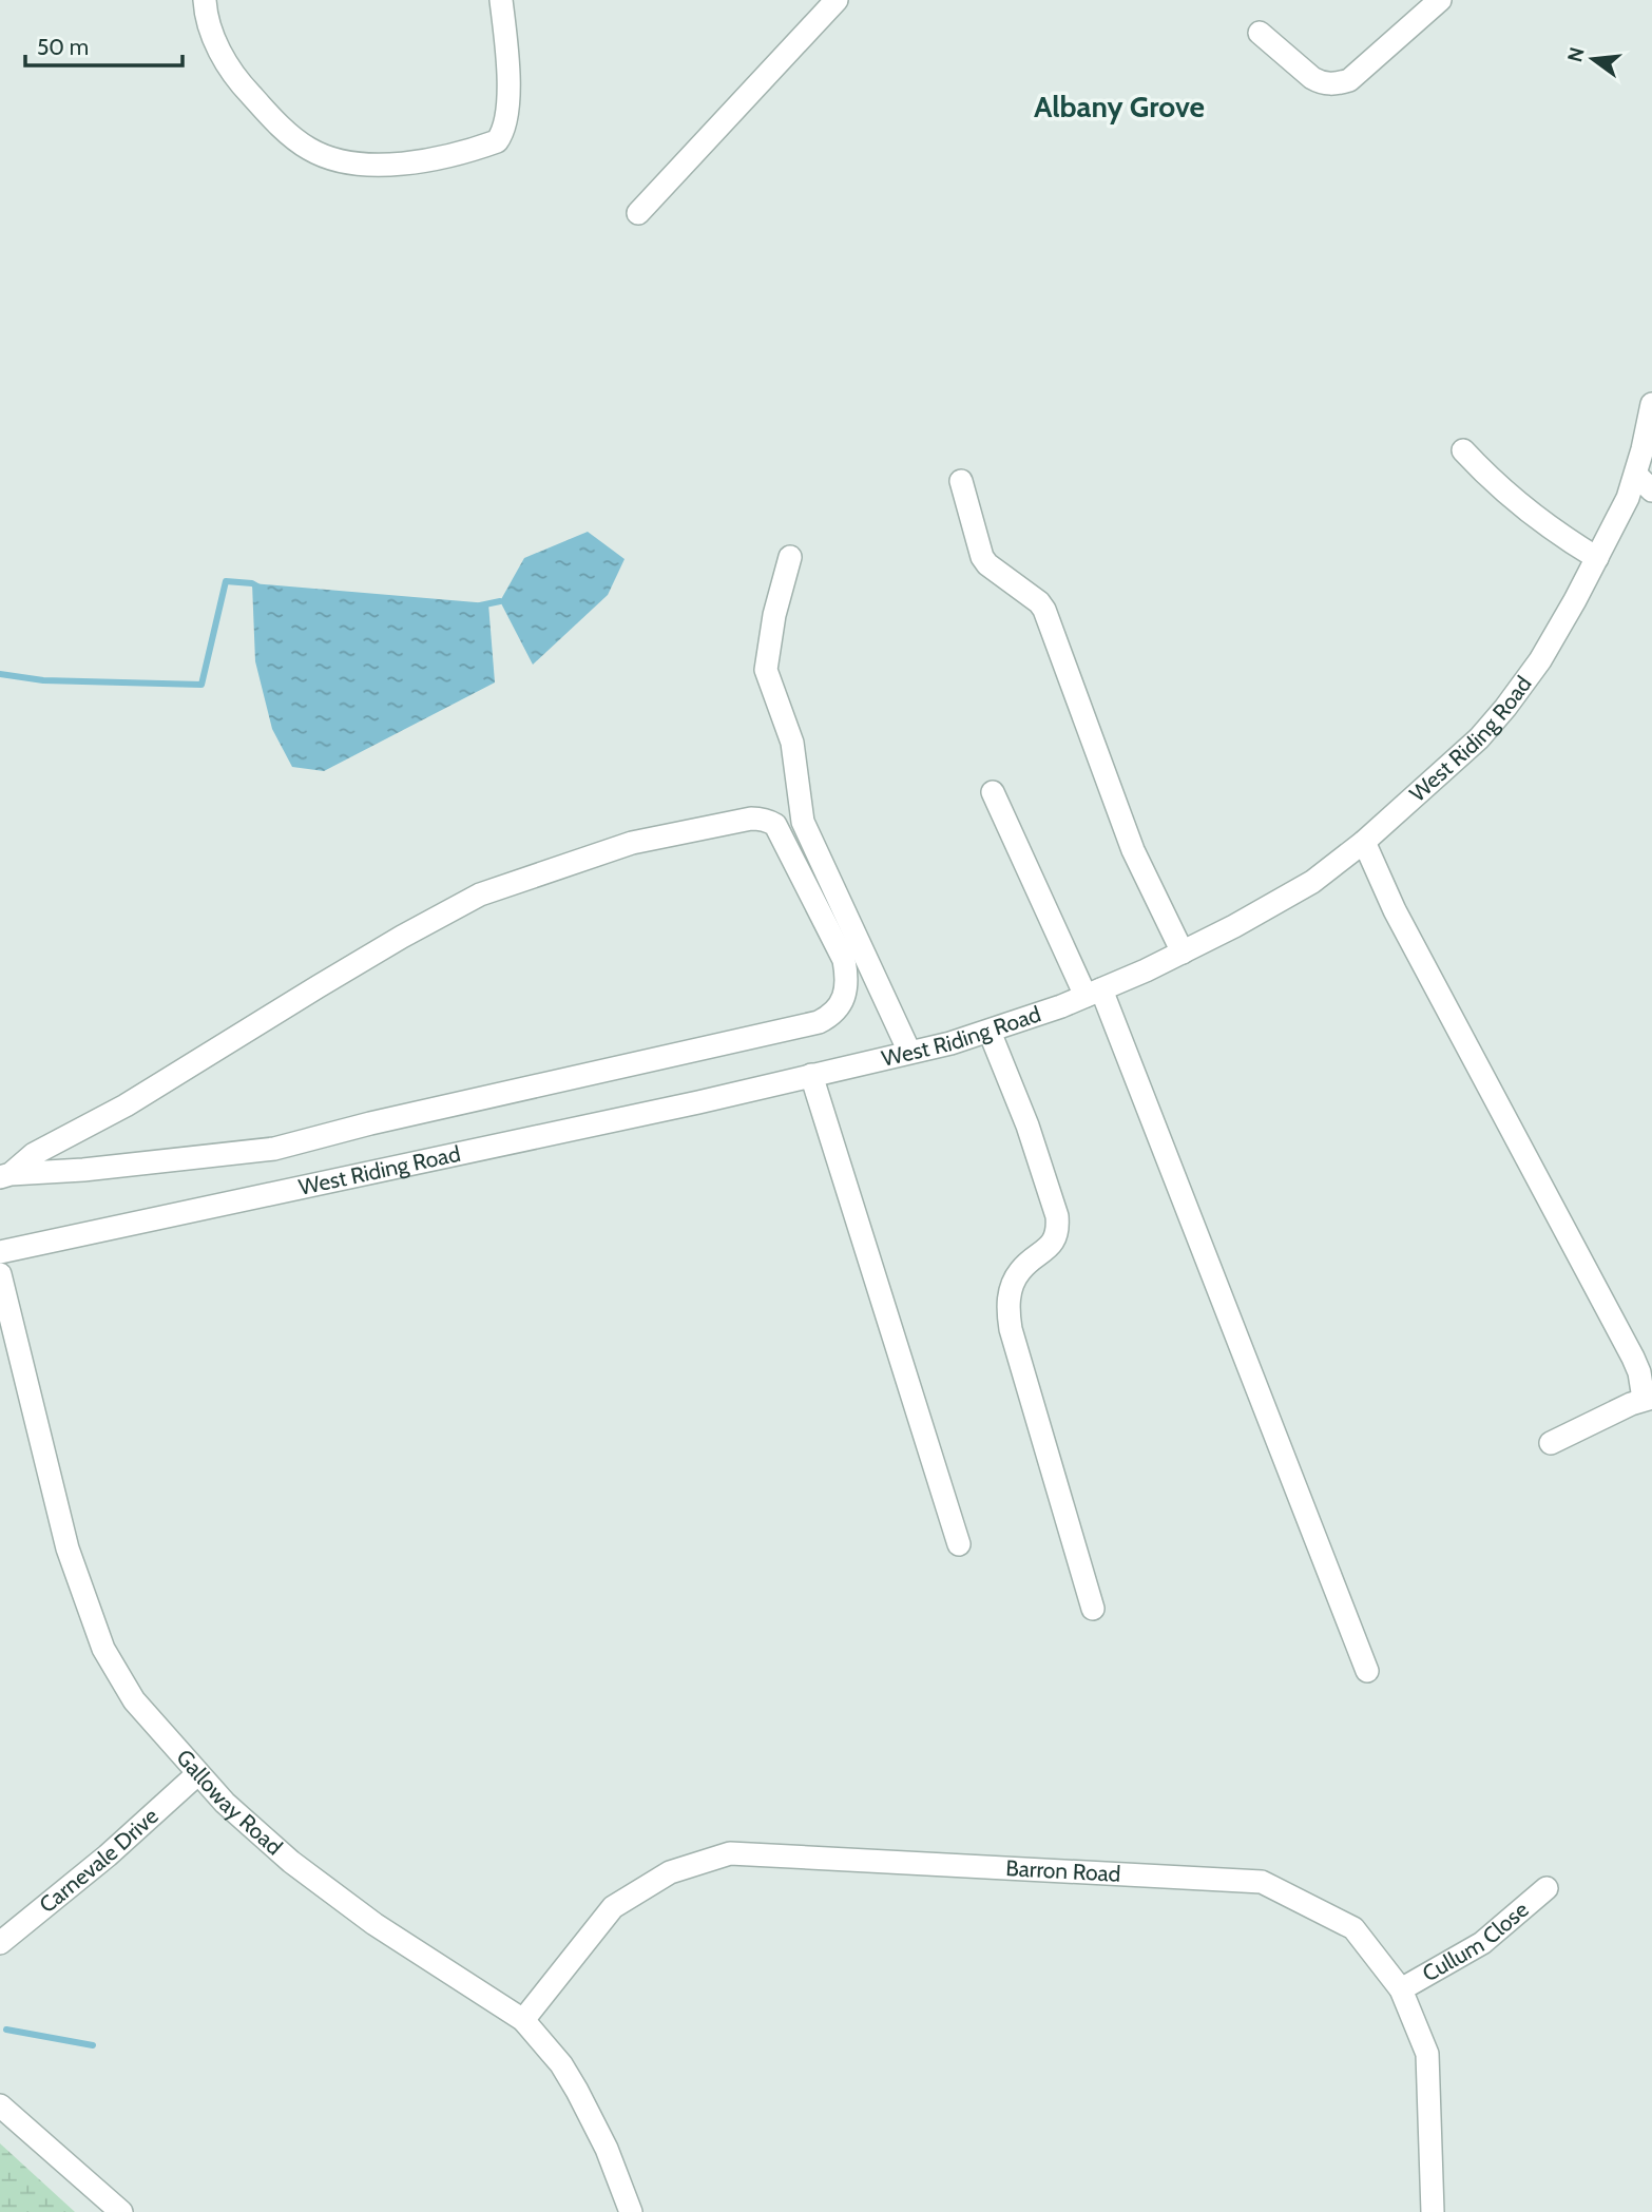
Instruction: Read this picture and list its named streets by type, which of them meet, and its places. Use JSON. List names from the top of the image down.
{
  "streets": {
    "street": [
      "West Riding Road",
      "Galloway Road",
      "Carnevale Drive",
      "Barron Road",
      "Cullum Close"
    ]
  },
  "crossings": [
    ["Galloway Road", "Carnevale Drive"],
    ["Galloway Road", "Barron Road"],
    ["Barron Road", "Cullum Close"]
  ],
  "districts": ["Albany Grove"],
  "scale_bar": "50 m",
  "north": "left"
}
